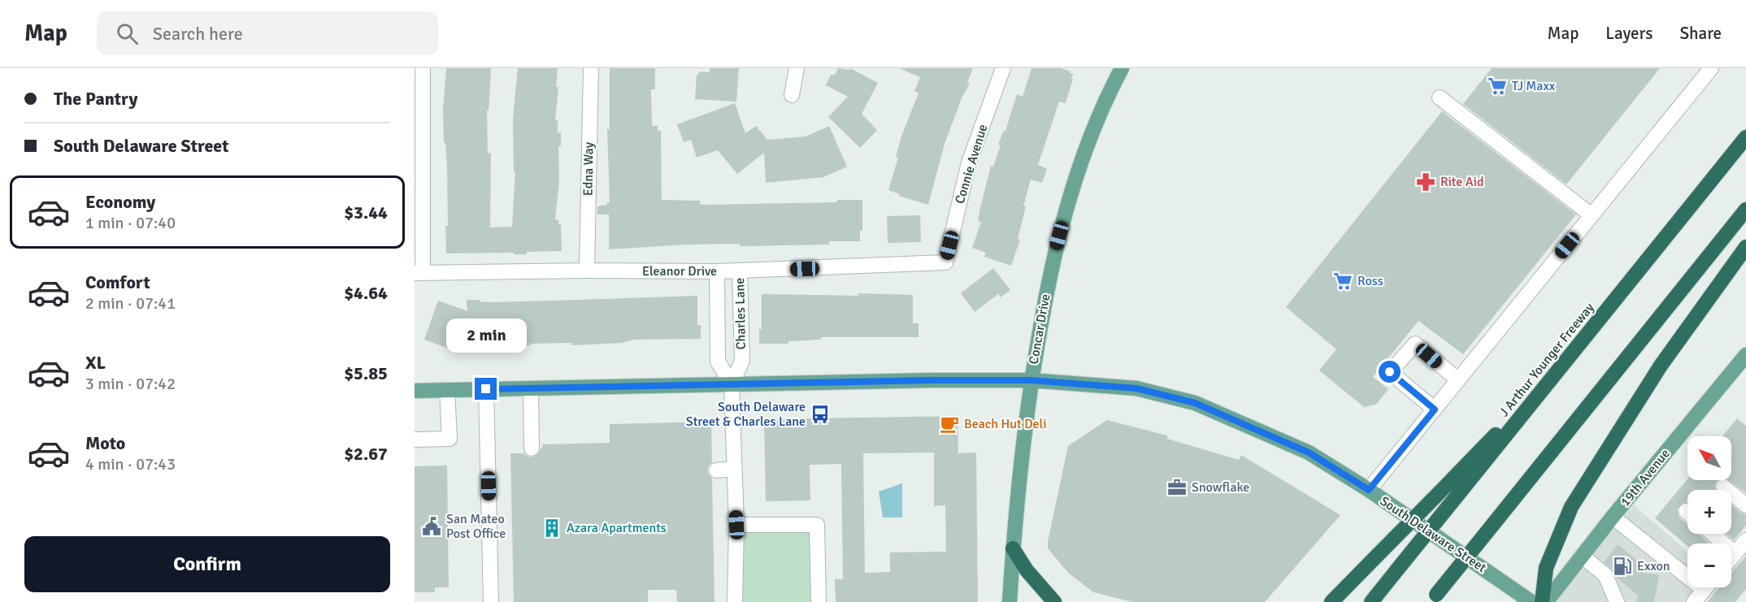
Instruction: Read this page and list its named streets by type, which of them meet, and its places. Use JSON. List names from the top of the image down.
{
  "streets": {
    "highway": ["J Arthur Younger Freeway"],
    "main road": ["Concar Drive", "19th Avenue", "South Delaware Street"],
    "street": [
      "Connie Avenue",
      "Edna Way",
      "Eleanor Drive",
      "Charles Lane"
    ]
  },
  "crossings": [
    ["Connie Avenue", "Eleanor Drive"],
    ["Edna Way", "Eleanor Drive"],
    ["Eleanor Drive", "Charles Lane"],
    ["Charles Lane", "South Delaware Street"],
    ["Concar Drive", "South Delaware Street"]
  ],
  "places": {
    "supermarket": ["TJ Maxx", "Ross"],
    "pharmacy": ["Rite Aid"],
    "bus stop": ["South Delaware Street & Charles Lane"],
    "cafe": ["Beach Hut Deli"],
    "office": ["Snowflake"],
    "public building": ["San Mateo Post Office"],
    "building": ["Azara Apartments"],
    "fuel station": ["Exxon"]
  },
  "north": "top left",
  "page": {
    "header": "Map",
    "search": "Search here",
    "nav": ["Map", "Layers", "Share"],
    "banner": ["The Pantry", "South Delaware Street"],
    "list": [
      {
        "name": "Economy",
        "note": "1 min · 07:40",
        "value": "$3.44"
      },
      {
        "name": "Comfort",
        "note": "2 min · 07:41",
        "value": "$4.64"
      },
      {
        "name": "XL",
        "note": "3 min · 07:42",
        "value": "$5.85"
      },
      {
        "name": "Moto",
        "note": "4 min · 07:43",
        "value": "$2.67"
      }
    ],
    "bubble": "2 min",
    "map_buttons": ["+", "−"],
    "buttons": "Confirm"
  }
}
